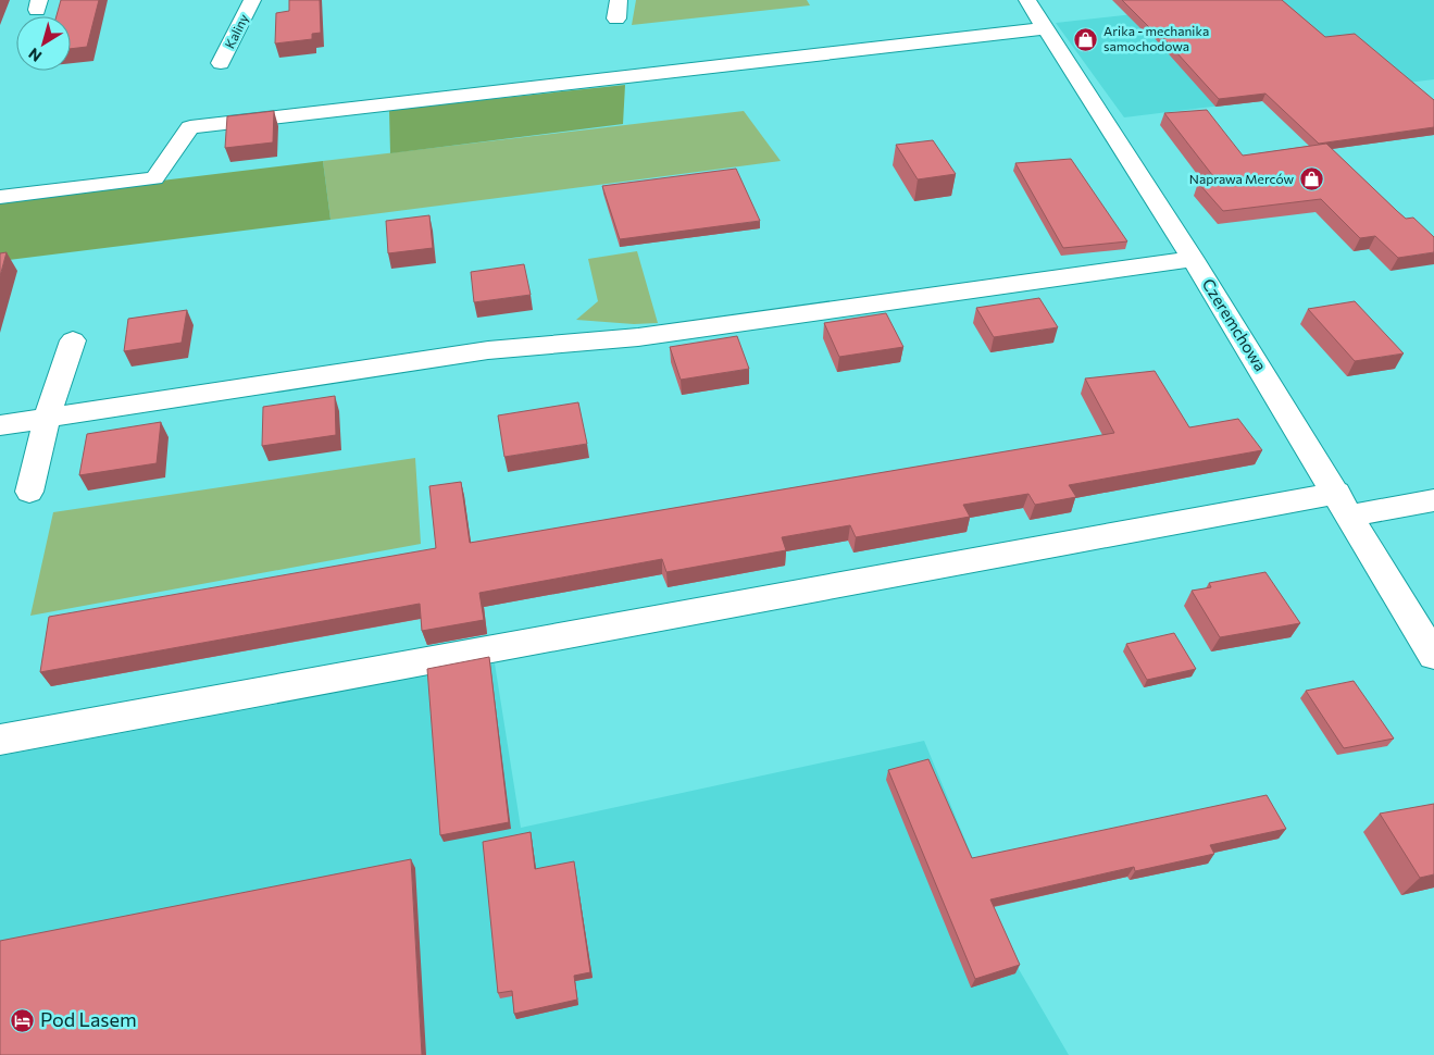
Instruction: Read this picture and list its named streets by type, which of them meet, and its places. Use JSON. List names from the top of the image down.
{
  "streets": {
    "street": ["Kaliny", "Czeremchowa"]
  },
  "places": {
    "shop": ["Arika - mechanika samochodowa", "Naprawa Merców"],
    "hotel": ["Pod Lasem"]
  },
  "north": "bottom left"
}
